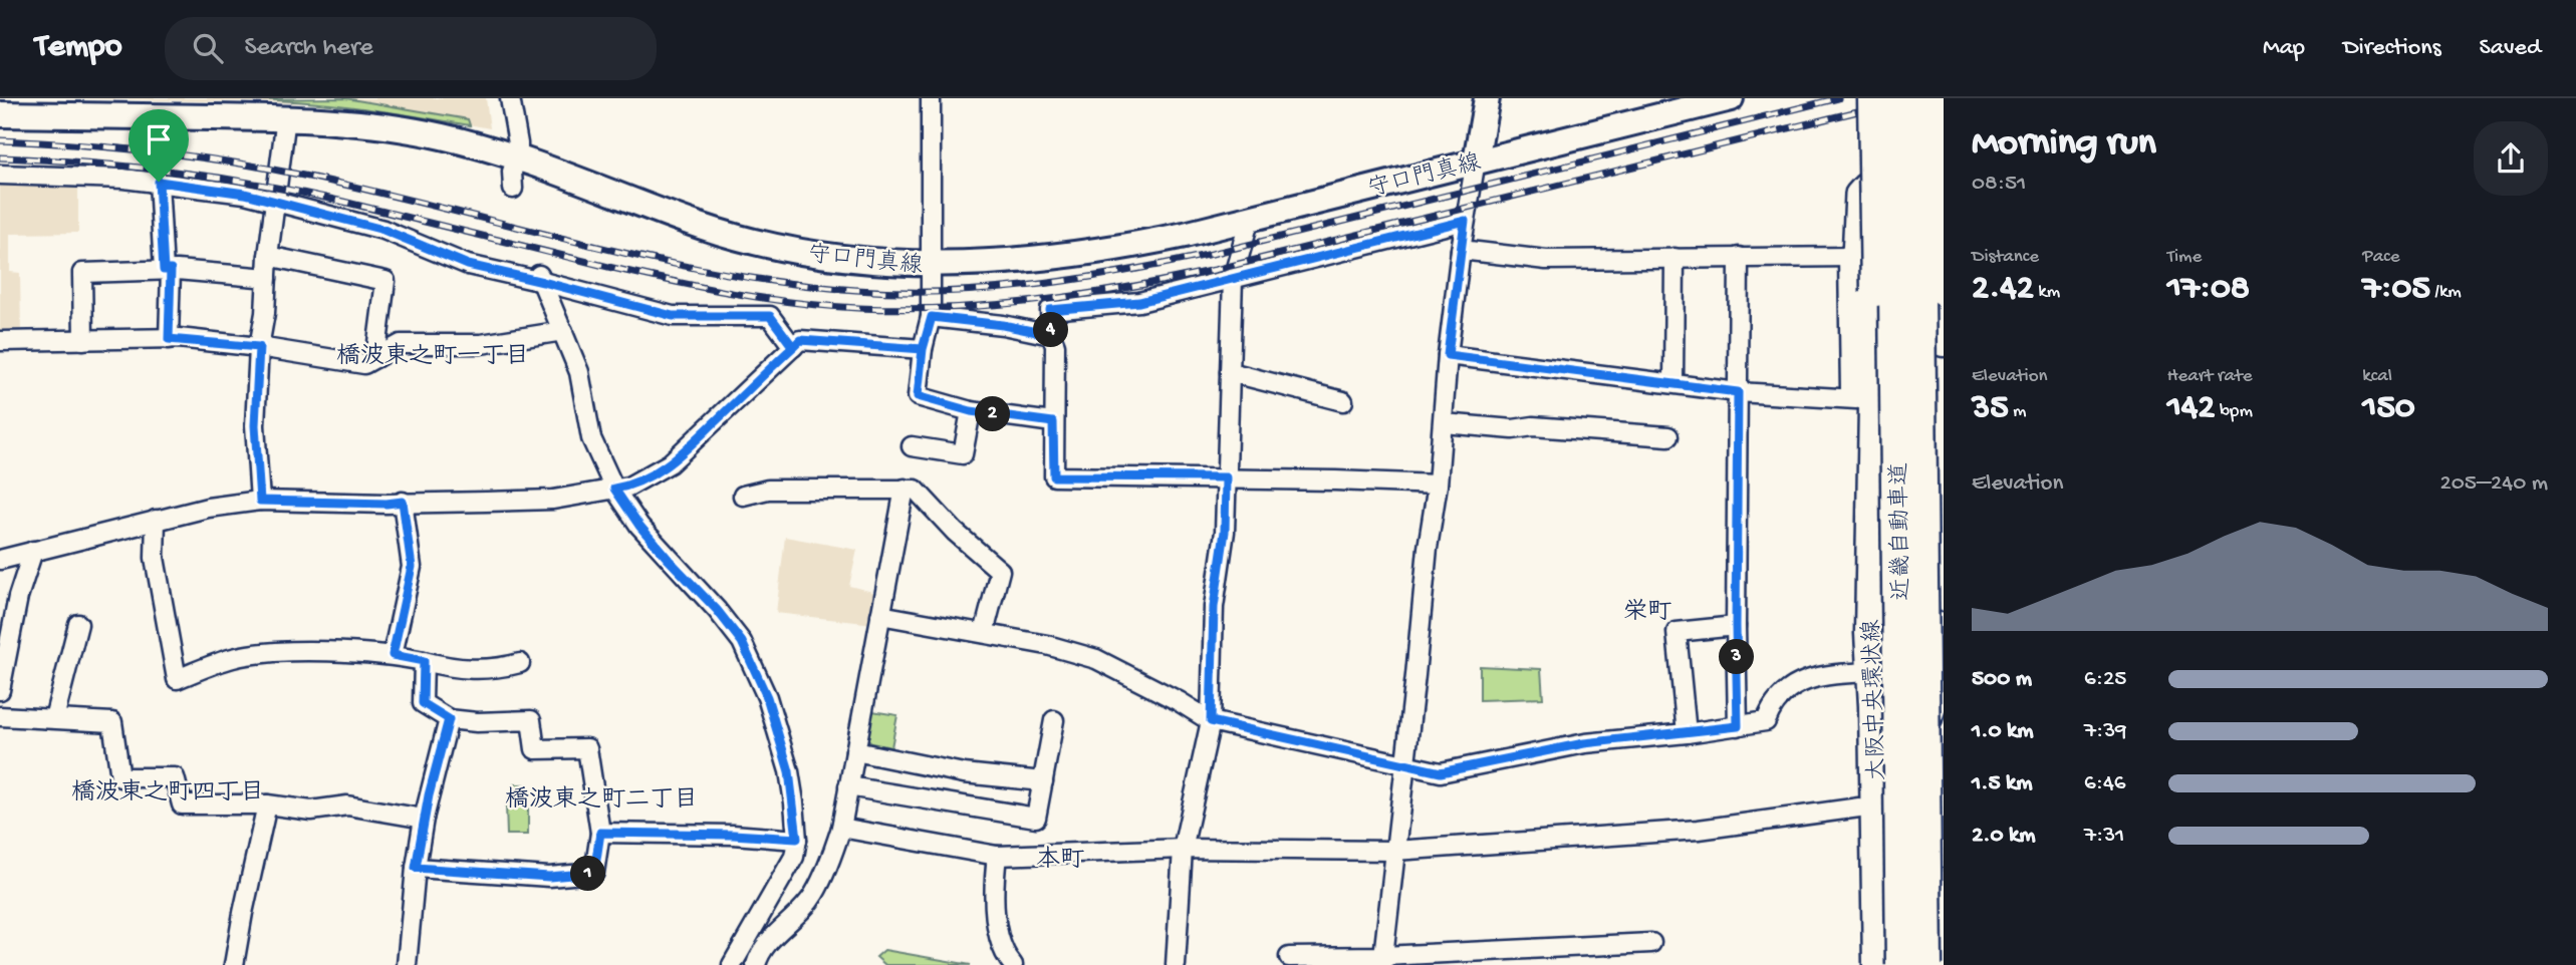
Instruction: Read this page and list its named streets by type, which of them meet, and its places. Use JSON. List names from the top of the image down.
{
  "streets": {
    "highway": ["近畿自動車道"],
    "main road": ["守口門真線", "大阪中央環状線"]
  },
  "districts": [
    "橋波東之町一丁目",
    "栄町",
    "橋波東之町四丁目",
    "橋波東之町二丁目",
    "本町"
  ],
  "page": {
    "header": "Tempo",
    "search": "Search here",
    "nav": ["Map", "Directions", "Saved"],
    "heading": ["Morning run", "08:51"],
    "stats": [
      ["Distance", "2.42 km"],
      ["Time", "17:08"],
      ["Pace", "7:05 /km"],
      ["Elevation", "35 m"],
      ["Heart rate", "142 bpm"],
      ["kcal", "150"]
    ],
    "pins": [
      "4",
      "2",
      "3",
      "1"
    ],
    "chart": ["Elevation", "205–240 m"],
    "list": [
      {
        "name": "500 m",
        "note": "6:25"
      },
      {
        "name": "1.0 km",
        "note": "7:39"
      },
      {
        "name": "1.5 km",
        "note": "6:46"
      },
      {
        "name": "2.0 km",
        "note": "7:31"
      }
    ]
  }
}
